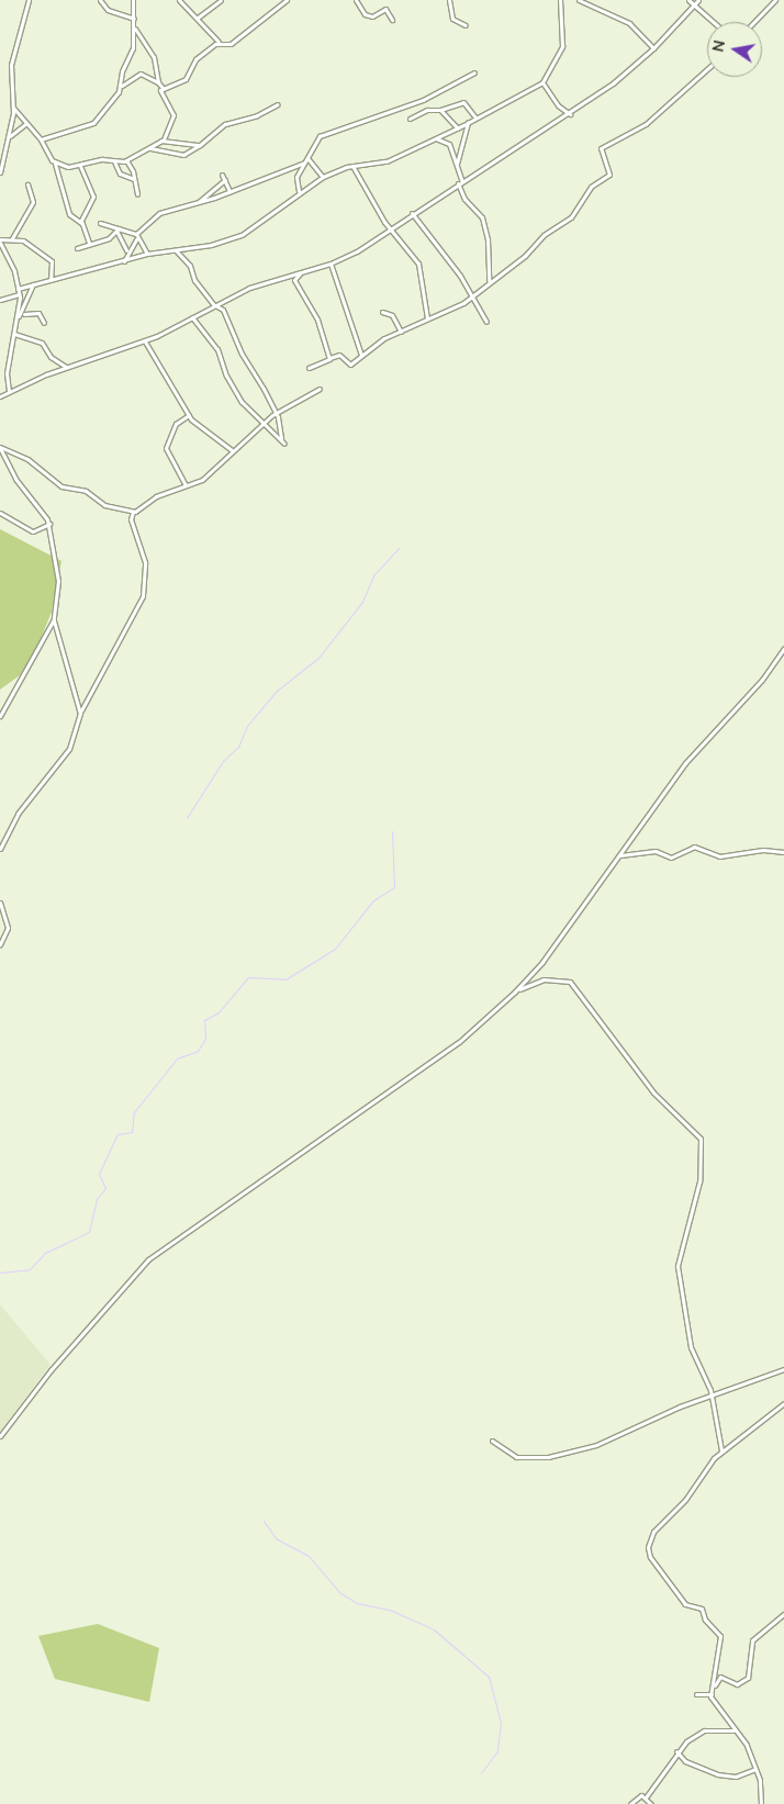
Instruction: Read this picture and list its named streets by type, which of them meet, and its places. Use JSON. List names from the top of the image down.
{
  "north": "left"
}
